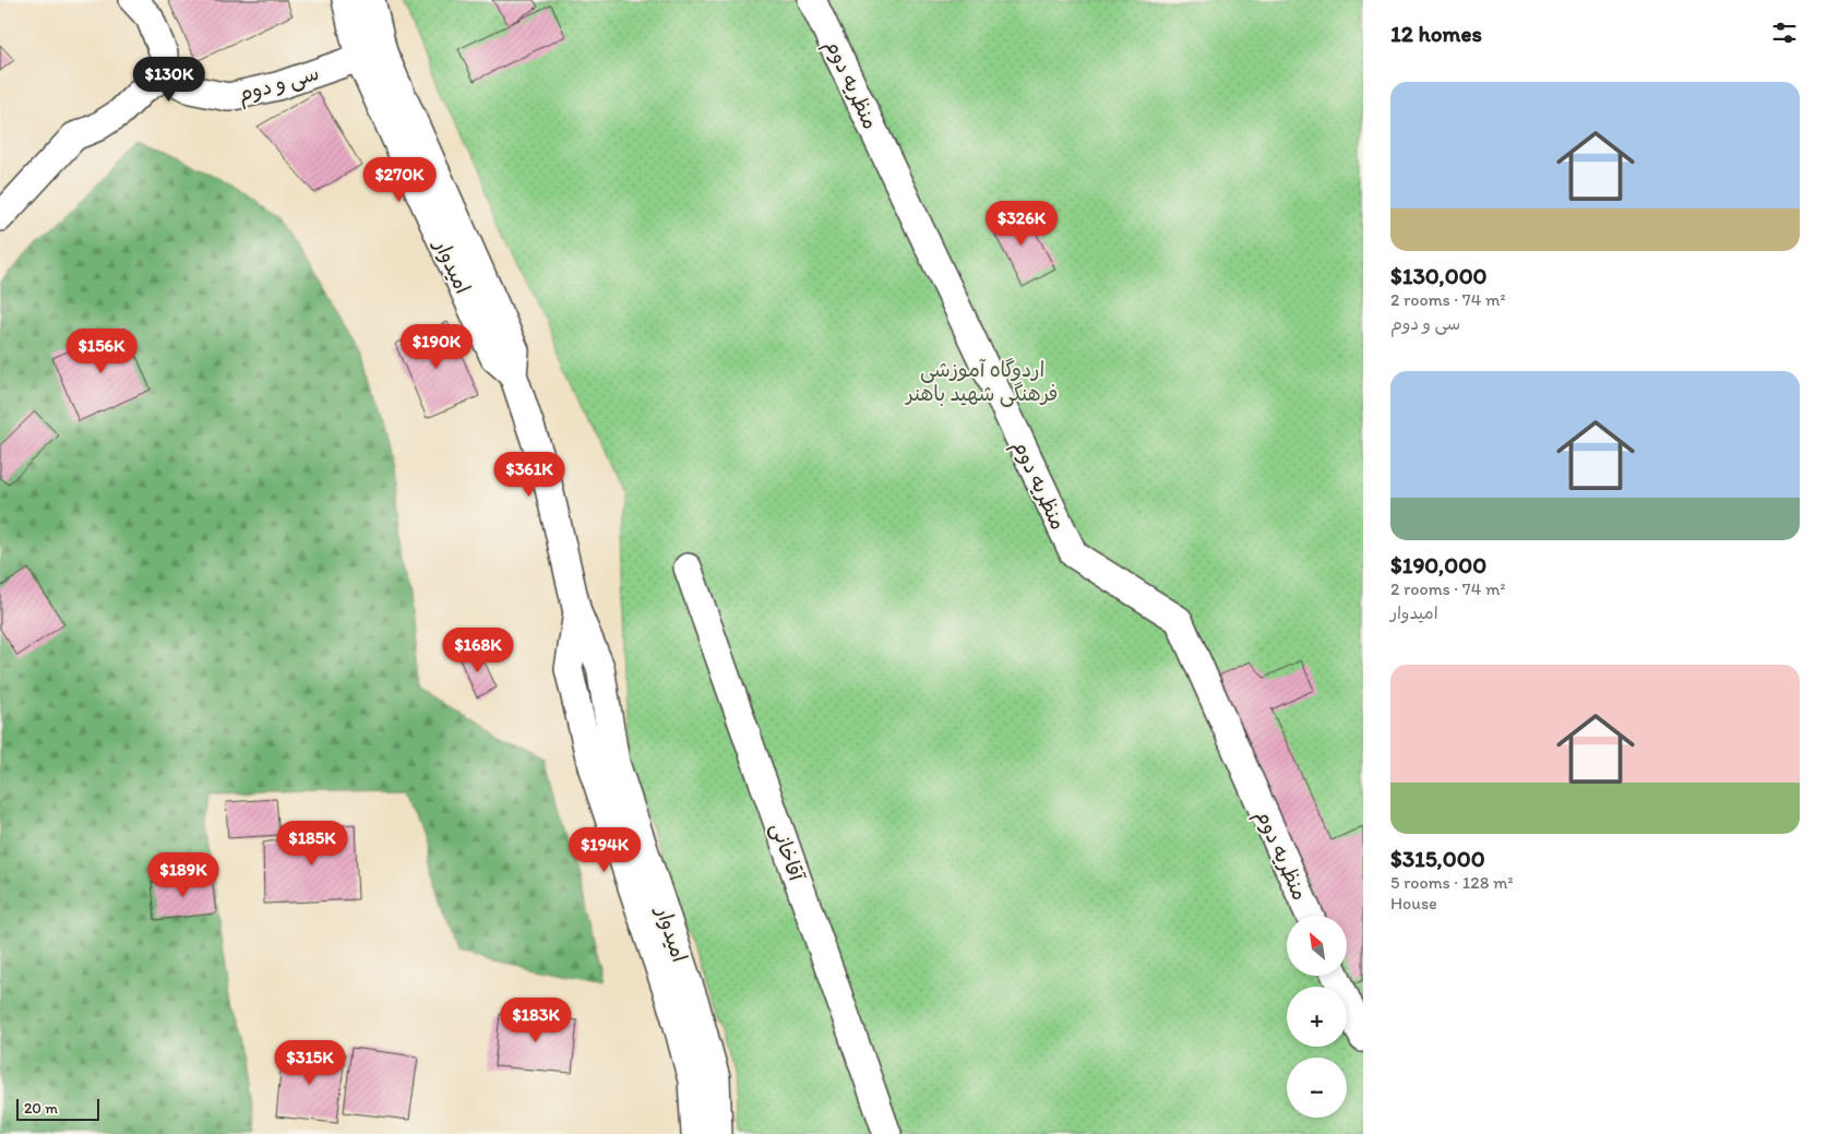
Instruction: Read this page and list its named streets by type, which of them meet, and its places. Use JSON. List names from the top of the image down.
{
  "streets": {
    "street": [
      "سی و دوم",
      "منظریه دوم",
      "امیدوار",
      "آقاخانی"
    ]
  },
  "crossings": [
    ["سی و دوم", "امیدوار"]
  ],
  "parks": ["اردوگاه آموزشی فرهنگی شهید باهنر"],
  "scale_bar": "20 m",
  "north": "top left",
  "page": {
    "heading": "12 homes",
    "price": [
      "$130K",
      "$270K",
      "$326K",
      "$190K",
      "$156K",
      "$361K",
      "$168K",
      "$185K",
      "$194K",
      "$189K",
      "$183K",
      "$315K"
    ],
    "list": [
      {
        "name": "$130,000",
        "note": "2 rooms · 74 m² · سی و دوم"
      },
      {
        "name": "$190,000",
        "note": "2 rooms · 74 m² · امیدوار"
      },
      {
        "name": "$315,000",
        "note": "5 rooms · 128 m² · House"
      }
    ],
    "map_buttons": ["+", "−"],
    "scale": "20 m"
  }
}
